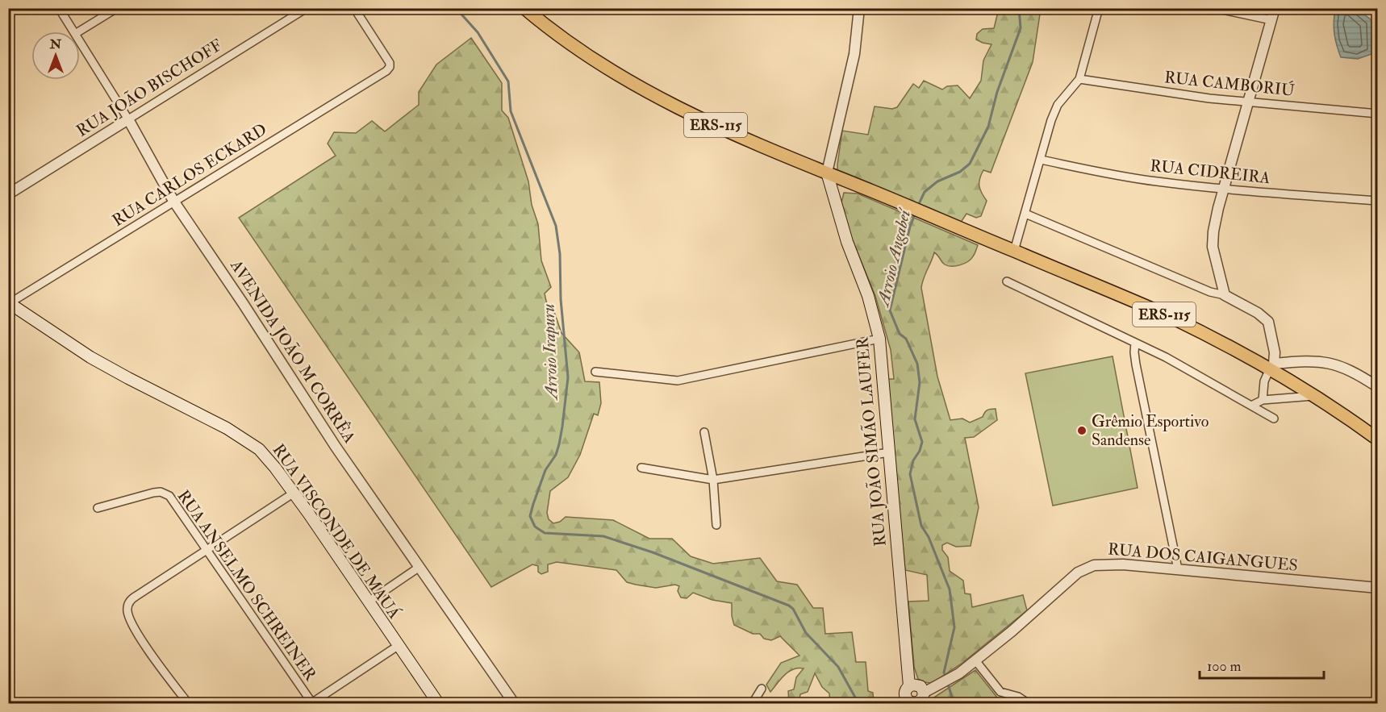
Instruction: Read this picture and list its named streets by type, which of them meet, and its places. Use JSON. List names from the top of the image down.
{
  "streets": {
    "main road": ["ERS-115", "RUA JOÃO SIMÃO LAUFER", "RUA VISCONDE DE MAUÁ"],
    "street": [
      "RUA CAMBORIÚ",
      "RUA JOÃO BISCHOFF",
      "RUA CIDREIRA",
      "RUA CARLOS ECKARD",
      "AVENIDA JOÃO M CORRÊA",
      "RUA DOS CAIGANGUES",
      "RUA ANSELMO SCHREINER"
    ]
  },
  "crossings": [
    ["RUA JOÃO BISCHOFF", "AVENIDA JOÃO M CORRÊA"],
    ["ERS-115", "RUA JOÃO SIMÃO LAUFER"],
    ["RUA CARLOS ECKARD", "AVENIDA JOÃO M CORRÊA"],
    ["RUA CARLOS ECKARD", "RUA VISCONDE DE MAUÁ"],
    ["RUA JOÃO SIMÃO LAUFER", "RUA DOS CAIGANGUES"]
  ],
  "water": ["Arroio Angabeí", "Arroio Irapuru"],
  "places": ["Grêmio Esportivo Sandense"],
  "scale_bar": "100 m",
  "north": "top"
}
